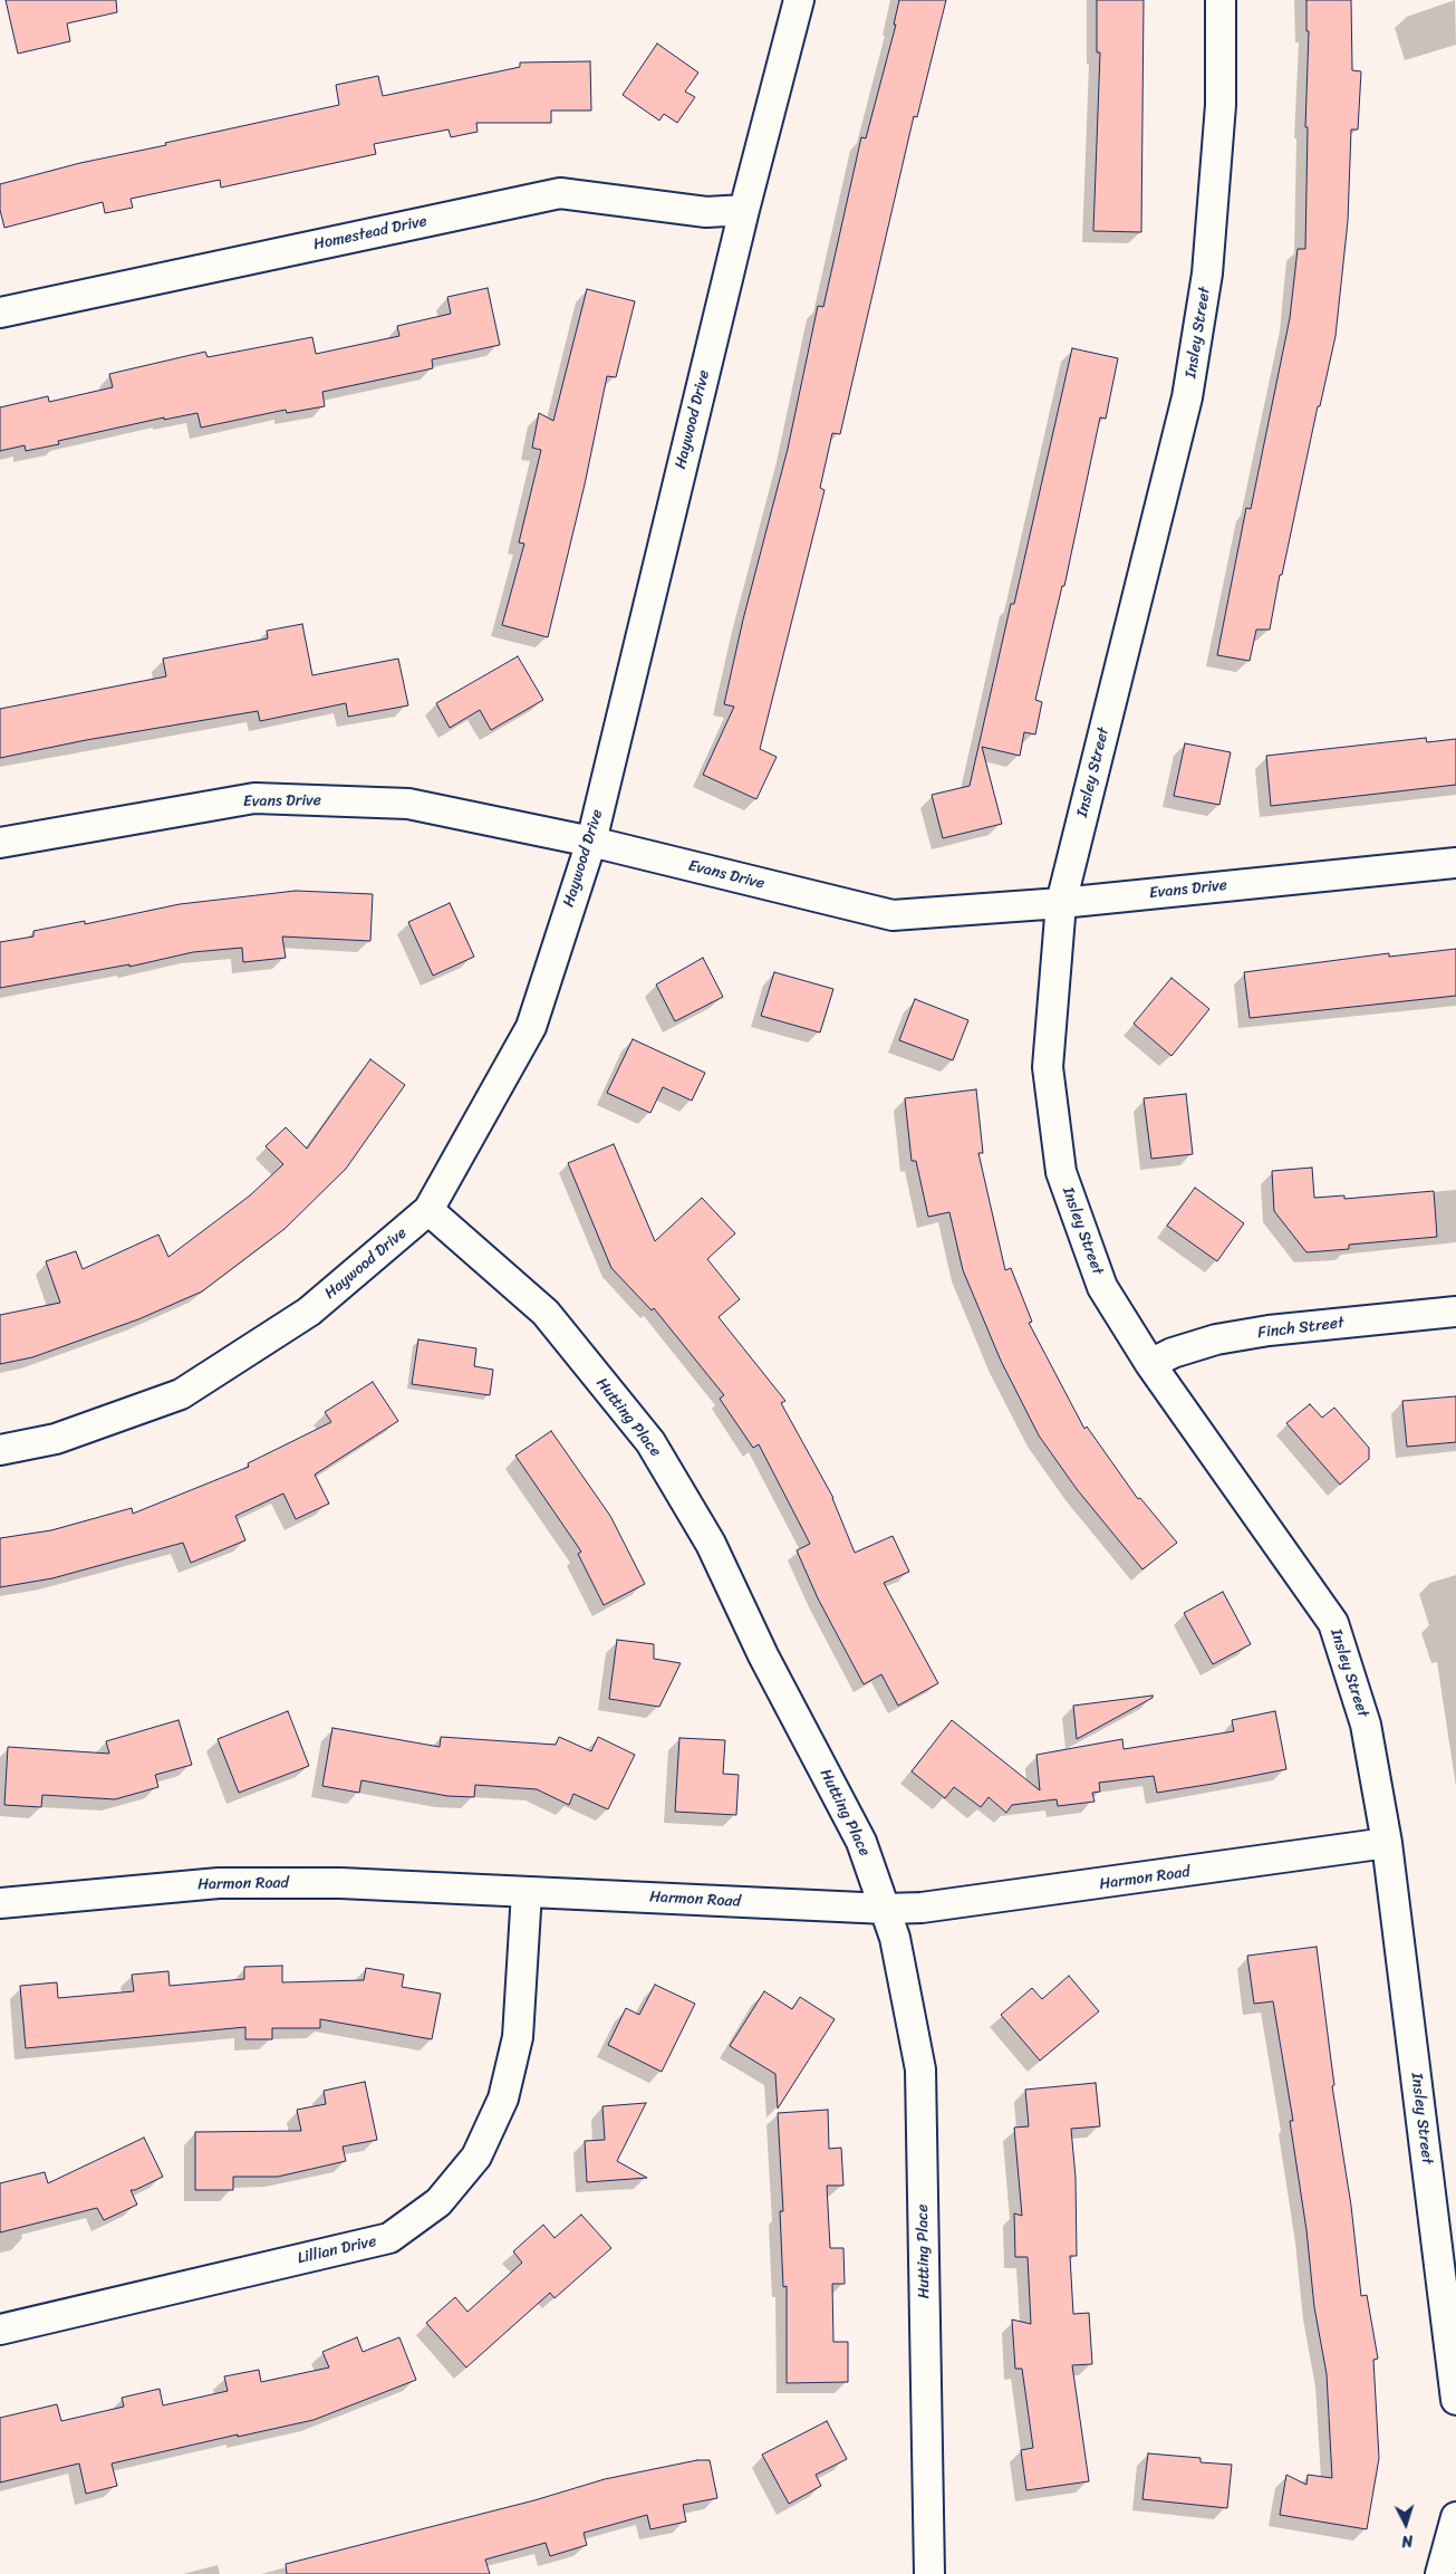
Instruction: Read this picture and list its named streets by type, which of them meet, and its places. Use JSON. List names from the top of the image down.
{
  "streets": {
    "street": [
      "Homestead Drive",
      "Insley Street",
      "Haywood Drive",
      "Evans Drive",
      "Finch Street",
      "Hutting Place",
      "Harmon Road",
      "Lillian Drive"
    ]
  },
  "crossings": [
    ["Homestead Drive", "Haywood Drive"],
    ["Insley Street", "Evans Drive"],
    ["Insley Street", "Finch Street"],
    ["Insley Street", "Harmon Road"],
    ["Haywood Drive", "Evans Drive"],
    ["Haywood Drive", "Hutting Place"],
    ["Hutting Place", "Harmon Road"],
    ["Harmon Road", "Lillian Drive"]
  ],
  "north": "bottom"
}
